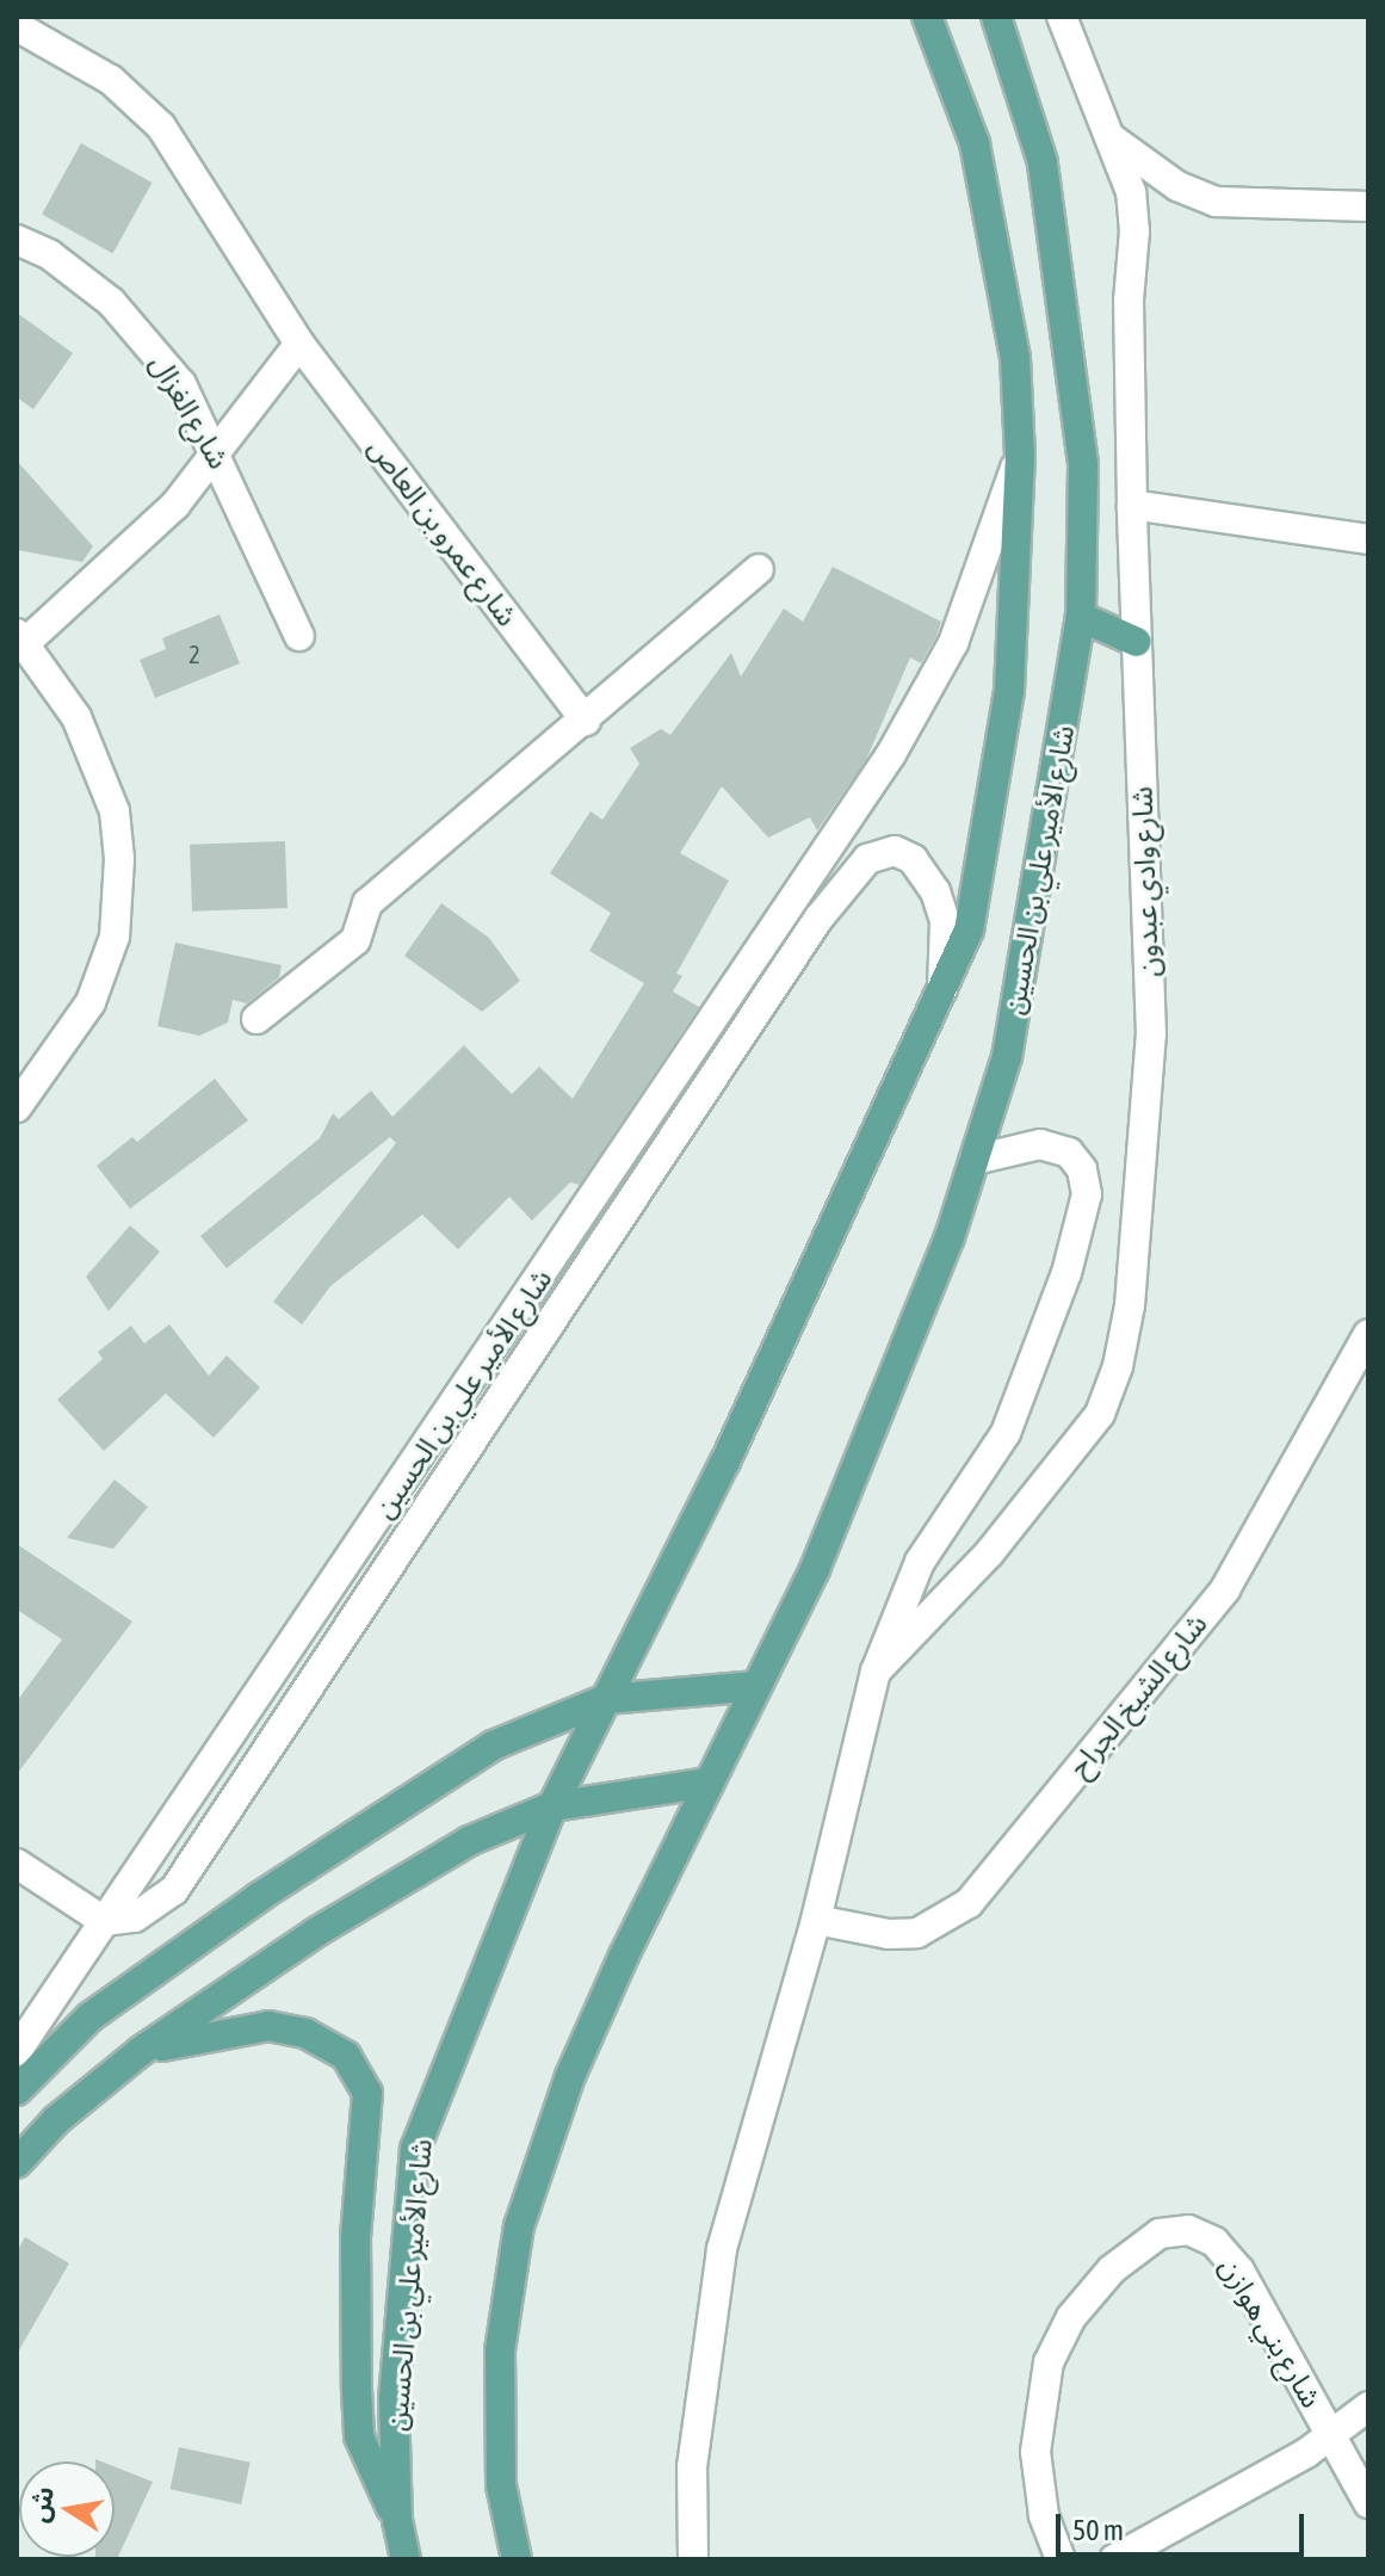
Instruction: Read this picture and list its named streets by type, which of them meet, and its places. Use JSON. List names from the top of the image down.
{
  "streets": {
    "main road": ["شارع الأمير علي بن الحسين"],
    "street": [
      "شارع الغزال",
      "شارع عمرو بن العاص",
      "شارع وادي عبدون",
      "شارع الشيخ الجراح",
      "شارع بني هوازن"
    ]
  },
  "house_numbers": ["2"],
  "scale_bar": "50 m",
  "north": "left"
}
